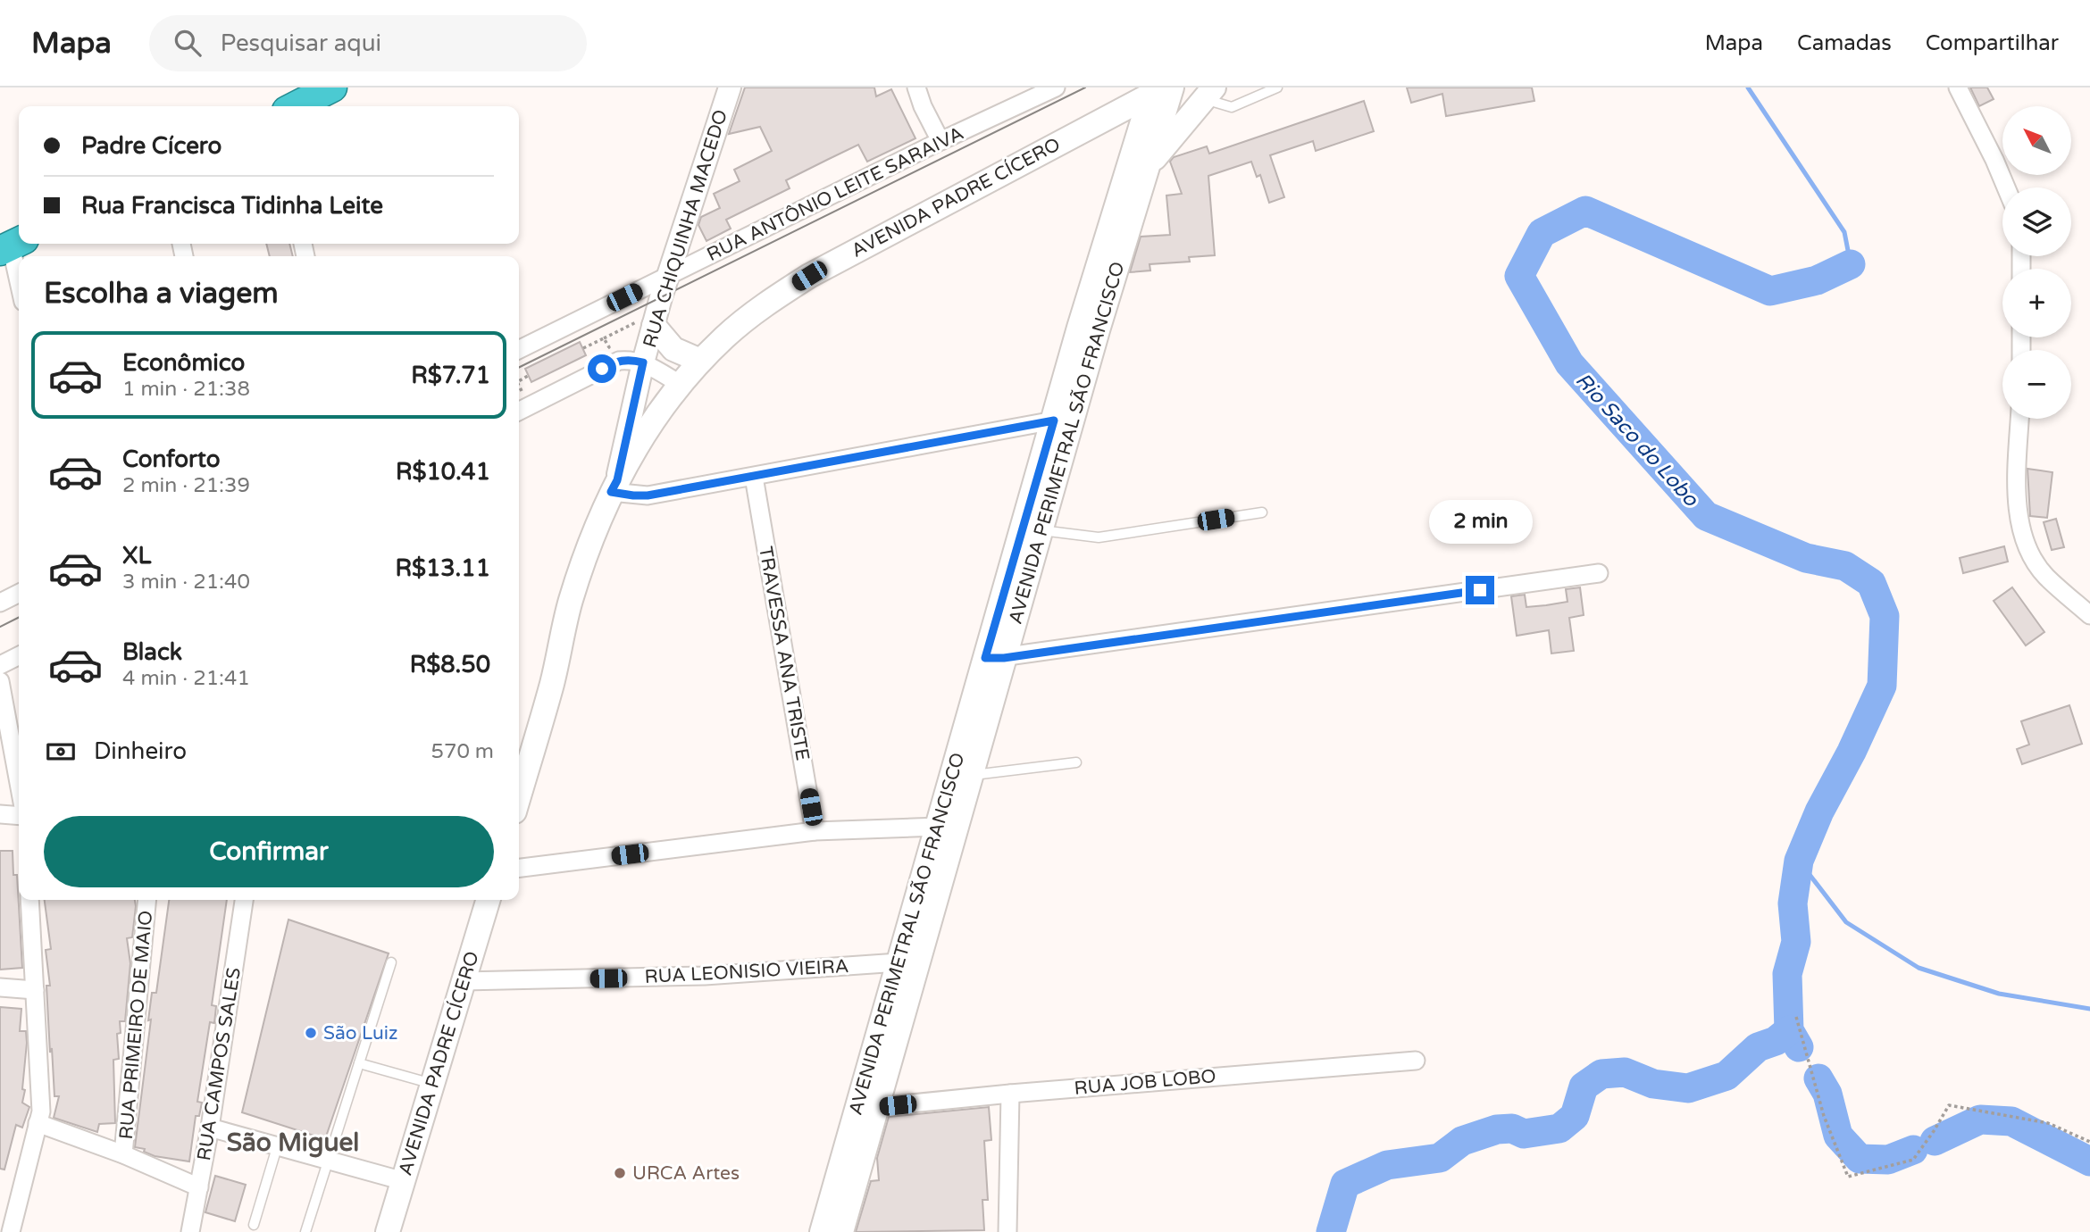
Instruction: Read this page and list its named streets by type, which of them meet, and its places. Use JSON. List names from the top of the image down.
{
  "streets": {
    "main road": ["AVENIDA PADRE CÍCERO", "AVENIDA PERIMETRAL SÃO FRANCISCO"],
    "street": [
      "RUA ANTÔNIO LEITE SARAIVA",
      "RUA CHIQUINHA MACEDO",
      "TRAVESSA ANA TRISTE",
      "RUA LEONISIO VIEIRA",
      "RUA PRIMEIRO DE MAIO",
      "RUA CAMPOS SALES",
      "RUA JOB LOBO"
    ]
  },
  "crossings": [
    ["RUA ANTÔNIO LEITE SARAIVA", "RUA CHIQUINHA MACEDO"],
    ["AVENIDA PADRE CÍCERO", "RUA CHIQUINHA MACEDO"],
    ["AVENIDA PADRE CÍCERO", "AVENIDA PERIMETRAL SÃO FRANCISCO"],
    ["AVENIDA PADRE CÍCERO", "RUA LEONISIO VIEIRA"],
    ["AVENIDA PERIMETRAL SÃO FRANCISCO", "RUA LEONISIO VIEIRA"],
    ["AVENIDA PERIMETRAL SÃO FRANCISCO", "RUA JOB LOBO"]
  ],
  "districts": ["São Miguel"],
  "water": ["Rio Saco do Lobo"],
  "places": ["São Luiz", "URCA Artes"],
  "north": "top left",
  "page": {
    "header": "Mapa",
    "search": "Pesquisar aqui",
    "nav": ["Mapa", "Camadas", "Compartilhar"],
    "map_buttons": ["+", "−"],
    "banner": ["Padre Cícero", "Rua Francisca Tidinha Leite"],
    "heading": "Escolha a viagem",
    "list": [
      {
        "name": "Econômico",
        "note": "1 min · 21:38",
        "value": "R$7.71"
      },
      {
        "name": "Conforto",
        "note": "2 min · 21:39",
        "value": "R$10.41"
      },
      {
        "name": "XL",
        "note": "3 min · 21:40",
        "value": "R$13.11"
      },
      {
        "name": "Black",
        "note": "4 min · 21:41",
        "value": "R$8.50"
      }
    ],
    "bubble": "2 min",
    "pay": ["Dinheiro", "570 m"],
    "buttons": "Confirmar"
  }
}
